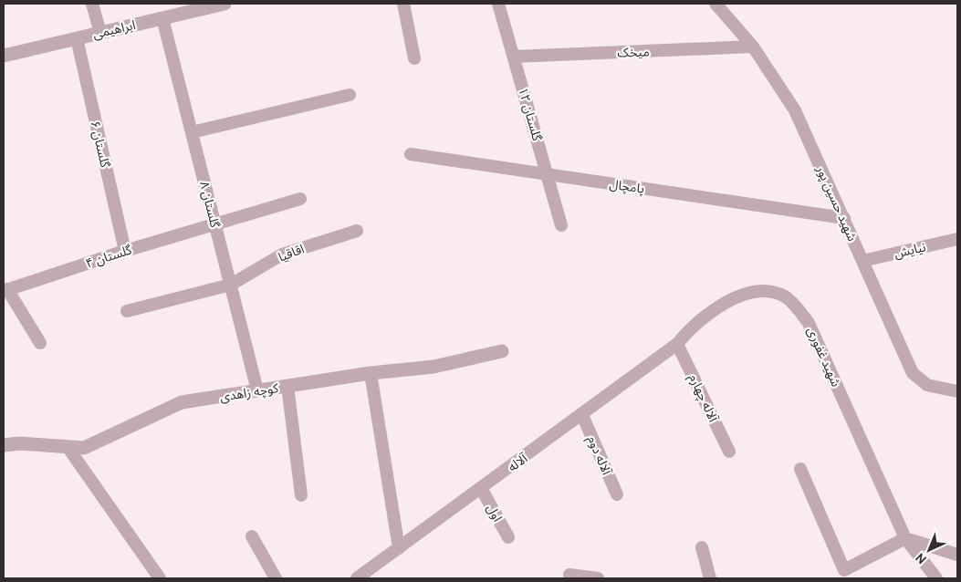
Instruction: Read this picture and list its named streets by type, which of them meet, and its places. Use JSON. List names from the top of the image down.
{
  "streets": {
    "street": [
      "ابراهیمی",
      "میخک",
      "گلستان ۱۲",
      "گلستان ۶",
      "پامچال",
      "شهید حسین پور",
      "گلستان ۸",
      "نیایش",
      "اقاقیا",
      "گلستان ۴",
      "شهید غفوری",
      "کوچه زاهدی",
      "آلاله چهارم",
      "آلاله دوم",
      "آلاله",
      "اول"
    ]
  },
  "crossings": [
    ["ابراهیمی", "گلستان ۶"],
    ["ابراهیمی", "گلستان ۸"],
    ["میخک", "گلستان ۱۲"],
    ["میخک", "شهید حسین پور"],
    ["گلستان ۱۲", "پامچال"],
    ["گلستان ۶", "گلستان ۴"],
    ["پامچال", "شهید حسین پور"],
    ["شهید حسین پور", "نیایش"],
    ["گلستان ۸", "اقاقیا"],
    ["گلستان ۸", "گلستان ۴"],
    ["گلستان ۸", "کوچه زاهدی"],
    ["شهید غفوری", "آلاله چهارم"],
    ["شهید غفوری", "آلاله"],
    ["آلاله چهارم", "آلاله"],
    ["آلاله دوم", "آلاله"],
    ["آلاله", "اول"]
  ],
  "north": "bottom left"
}
